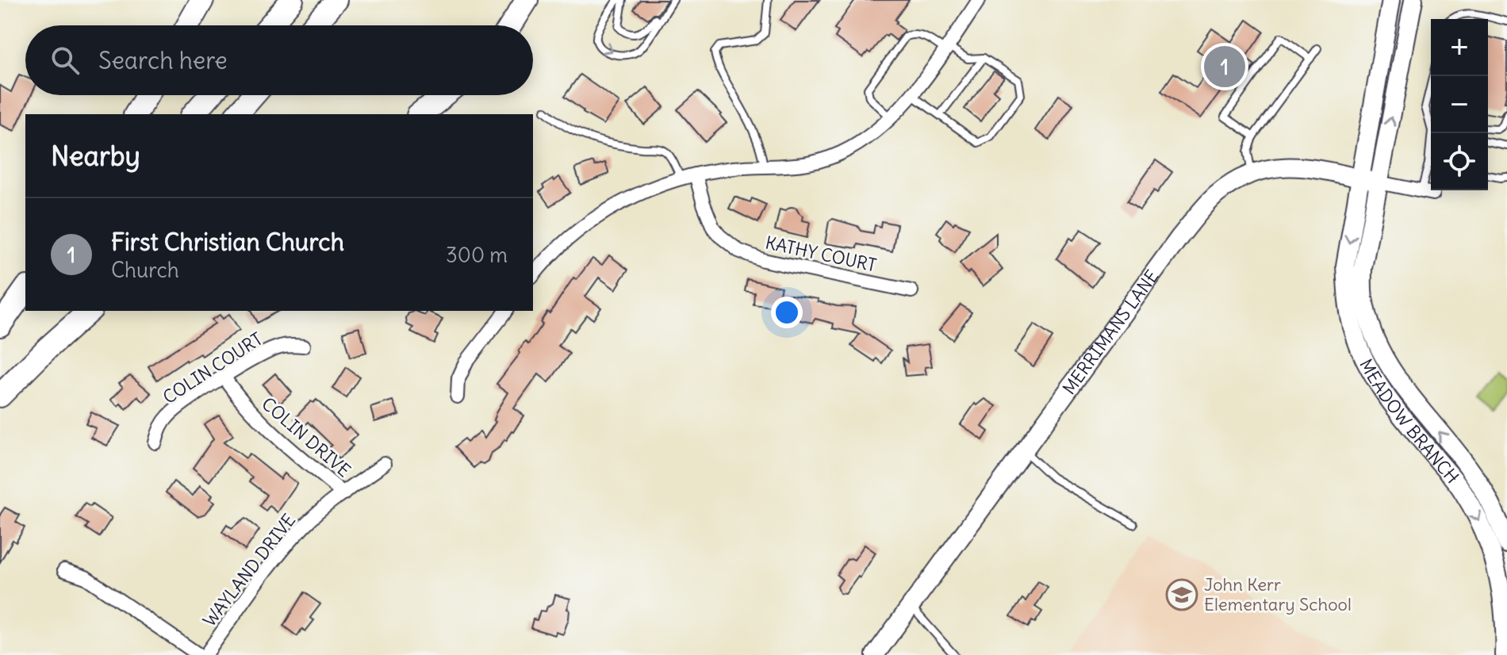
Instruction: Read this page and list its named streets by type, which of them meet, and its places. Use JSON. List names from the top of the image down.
{
  "streets": {
    "main road": ["MERRIMANS LANE", "MEADOW BRANCH"],
    "street": [
      "KATHY COURT",
      "COLIN COURT",
      "COLIN DRIVE",
      "WAYLAND DRIVE"
    ]
  },
  "crossings": [
    ["MERRIMANS LANE", "MEADOW BRANCH"],
    ["COLIN COURT", "COLIN DRIVE"],
    ["COLIN DRIVE", "WAYLAND DRIVE"]
  ],
  "places": {
    "school or university": ["John Kerr Elementary School"]
  },
  "page": {
    "map_buttons": ["+", "−"],
    "search": "Search here",
    "pins": "1",
    "heading": "Nearby",
    "list": [
      {
        "mark": "1",
        "name": "First Christian Church",
        "note": "Church",
        "value": "300 m"
      }
    ]
  }
}
